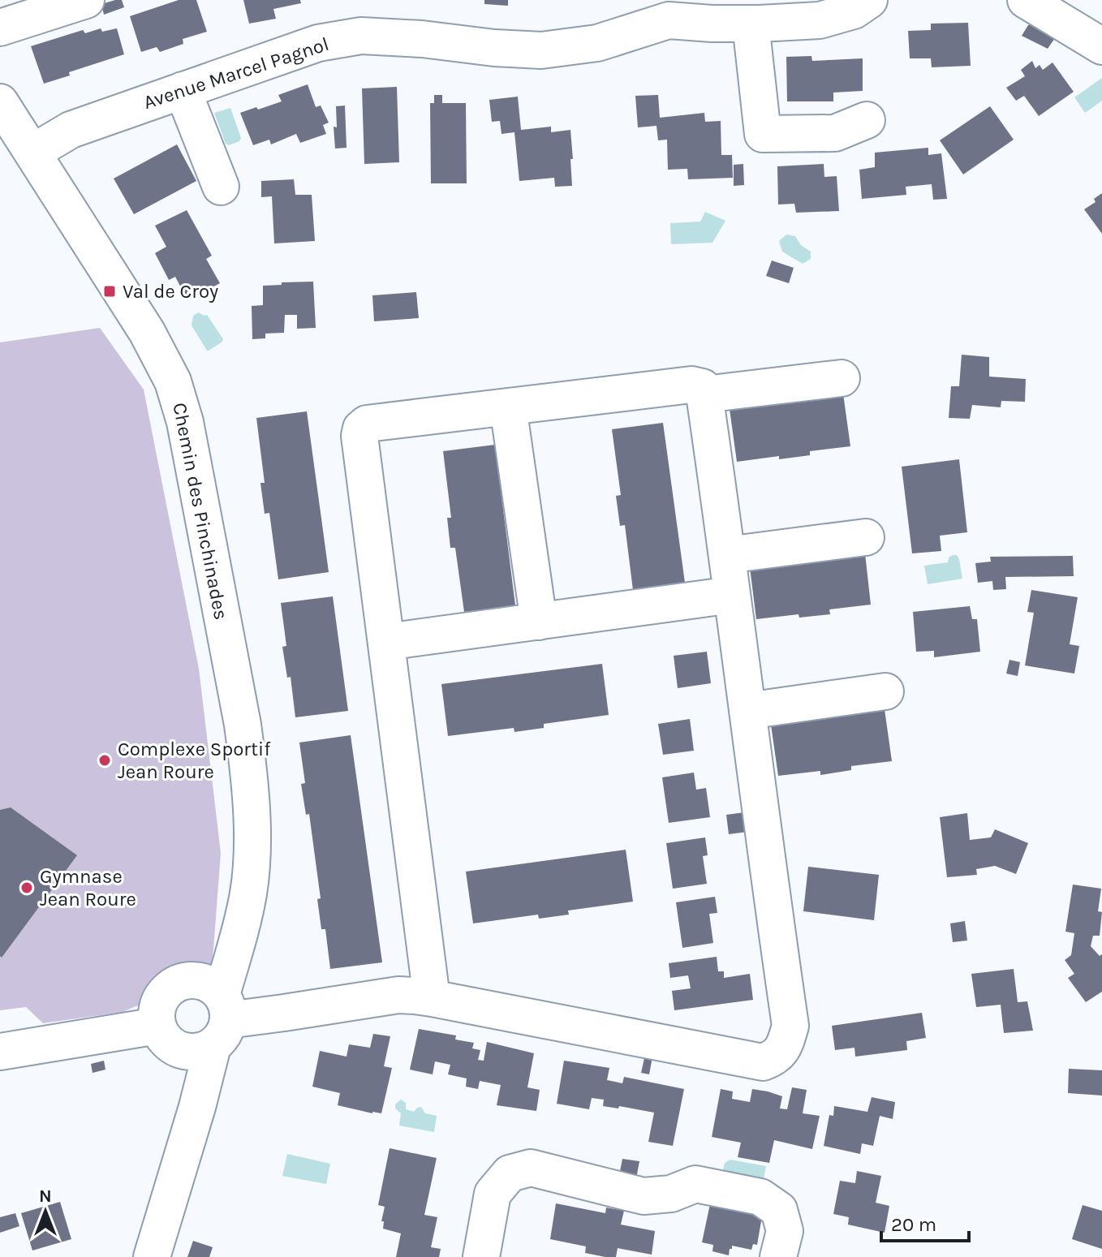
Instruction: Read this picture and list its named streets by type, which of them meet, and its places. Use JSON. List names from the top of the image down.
{
  "streets": {
    "street": ["Avenue Marcel Pagnol", "Chemin des Pinchinades"]
  },
  "crossings": [
    ["Avenue Marcel Pagnol", "Chemin des Pinchinades"]
  ],
  "places": {
    "transit": ["Val de Croy"],
    "other": ["Complexe Sportif Jean Roure", "Gymnase Jean Roure"]
  },
  "scale_bar": "20 m",
  "north": "top"
}
